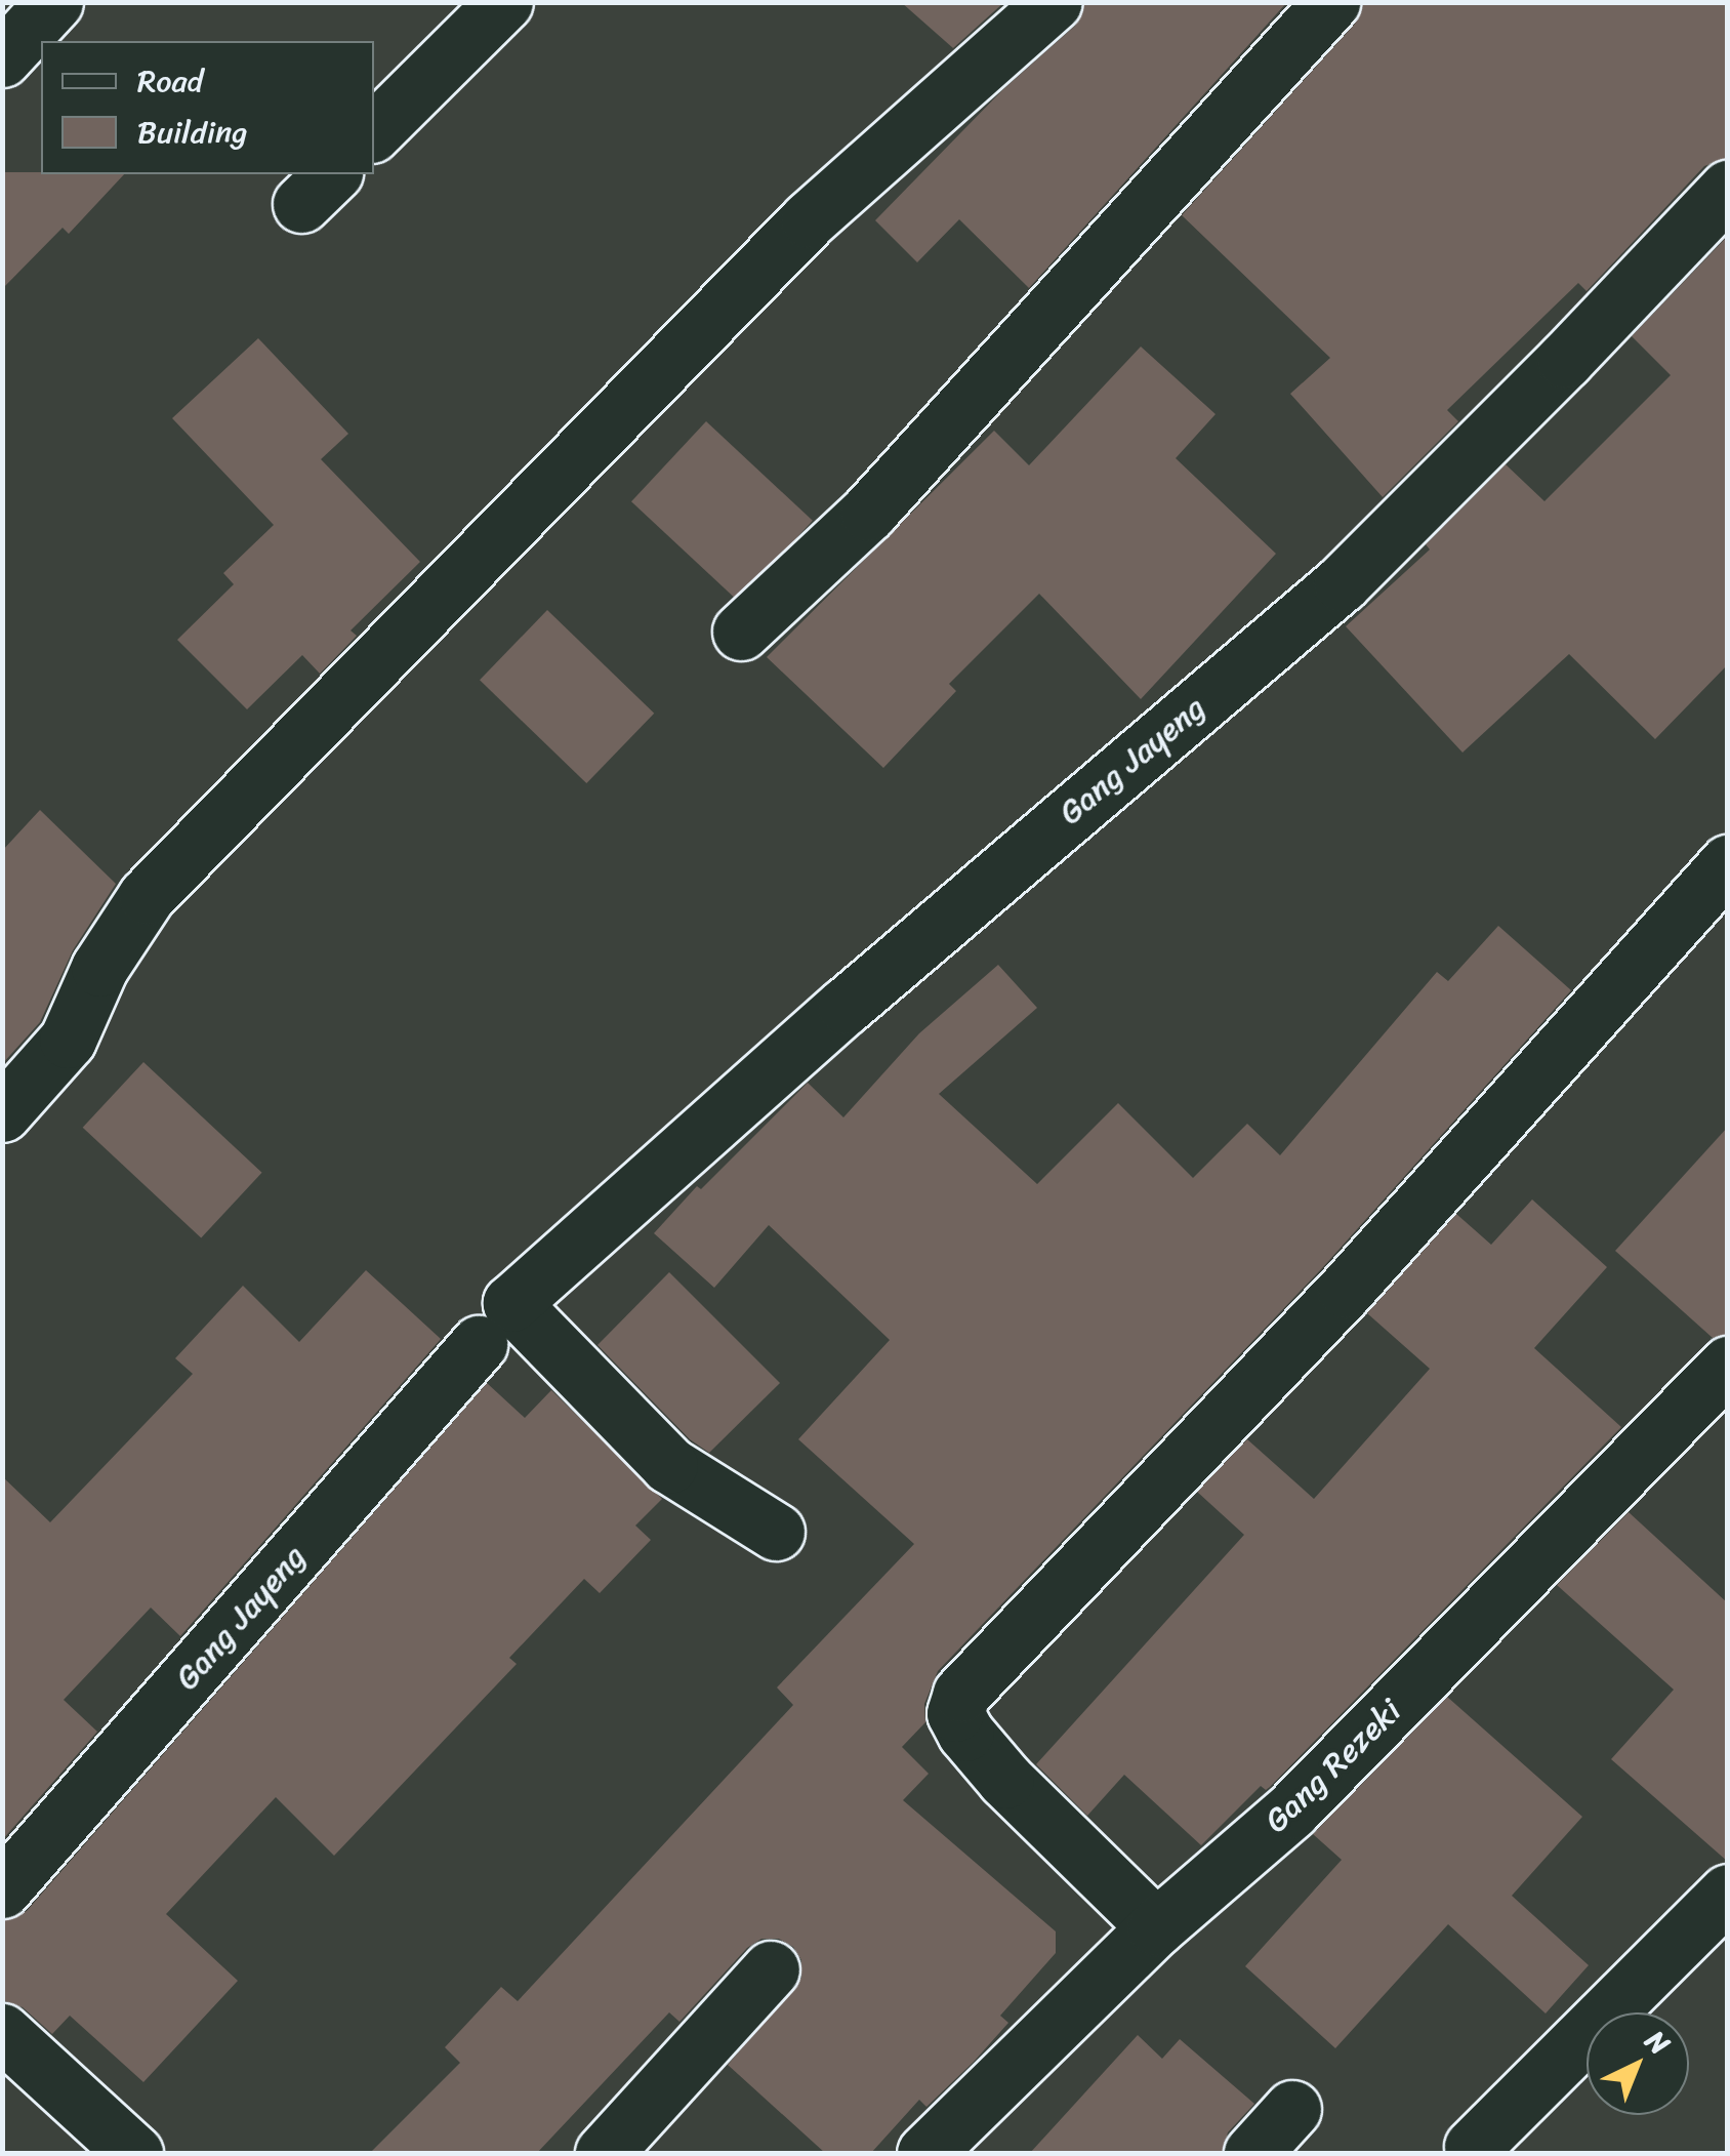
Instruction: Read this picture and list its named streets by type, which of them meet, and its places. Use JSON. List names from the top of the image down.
{
  "streets": {
    "street": ["Gang Jayeng", "Gang Rezeki"]
  },
  "legend": ["Road", "Building"],
  "north": "top right"
}
